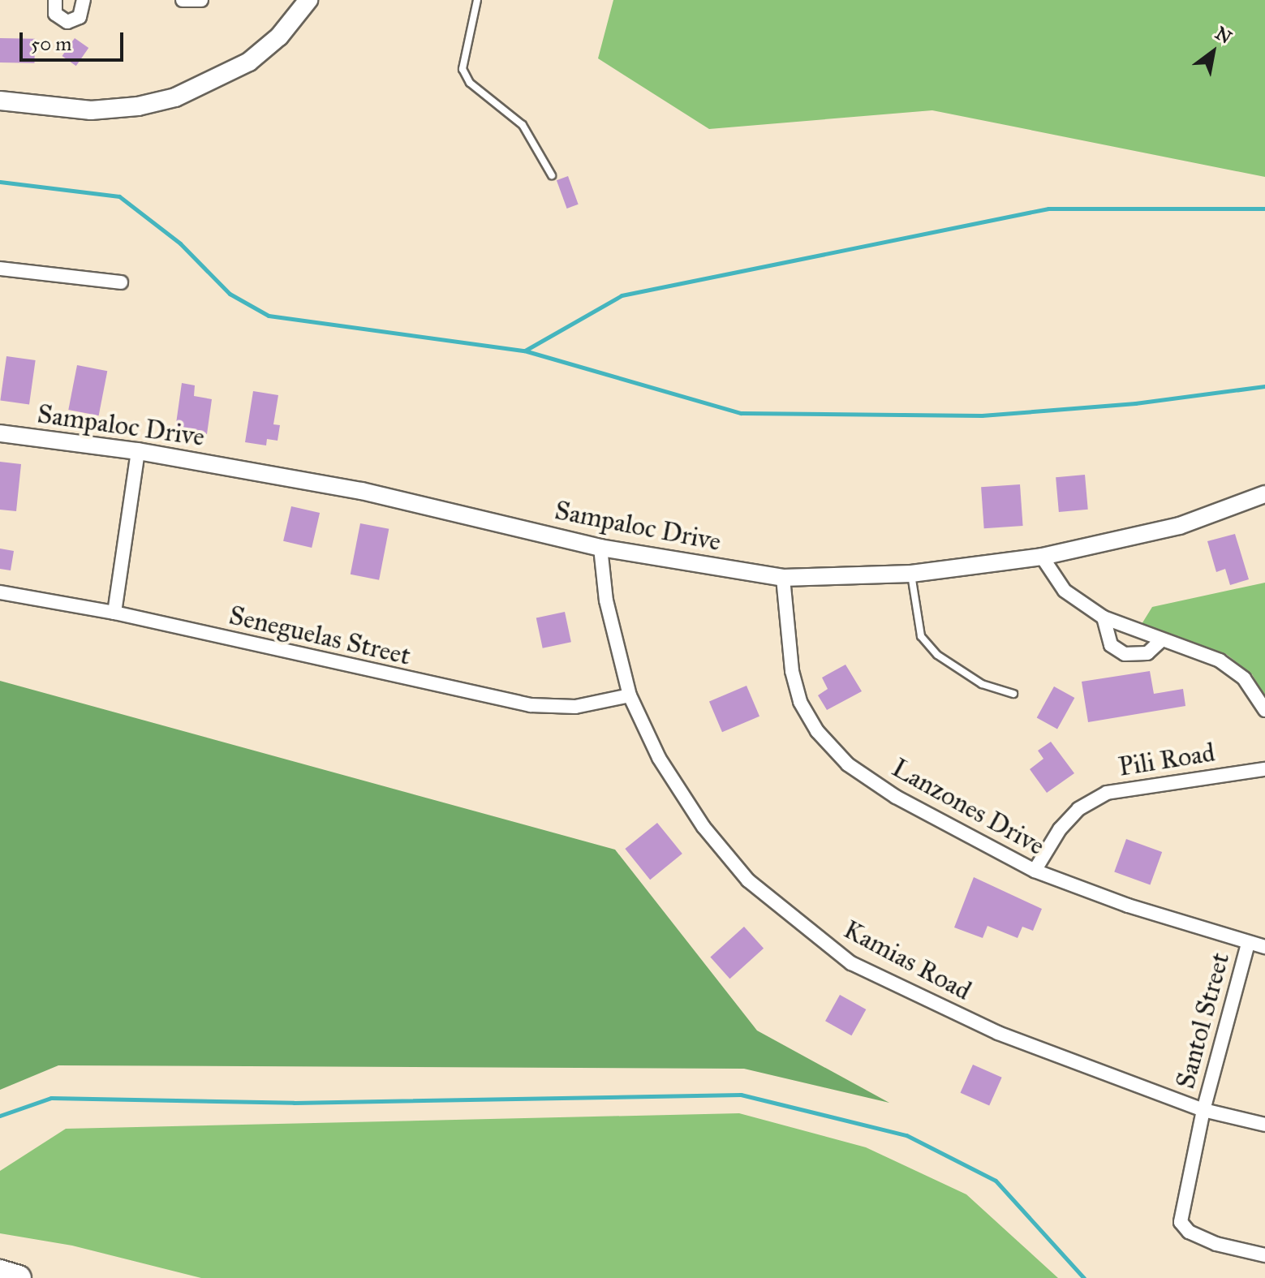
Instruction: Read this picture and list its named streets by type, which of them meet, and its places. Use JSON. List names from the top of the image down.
{
  "streets": {
    "street": [
      "Sampaloc Drive",
      "Seneguelas Street",
      "Pili Road",
      "Lanzones Drive",
      "Kamias Road",
      "Santol Street"
    ]
  },
  "crossings": [
    ["Sampaloc Drive", "Lanzones Drive"],
    ["Sampaloc Drive", "Kamias Road"],
    ["Seneguelas Street", "Kamias Road"],
    ["Pili Road", "Lanzones Drive"],
    ["Lanzones Drive", "Santol Street"],
    ["Kamias Road", "Santol Street"]
  ],
  "scale_bar": "50 m",
  "north": "top right"
}
